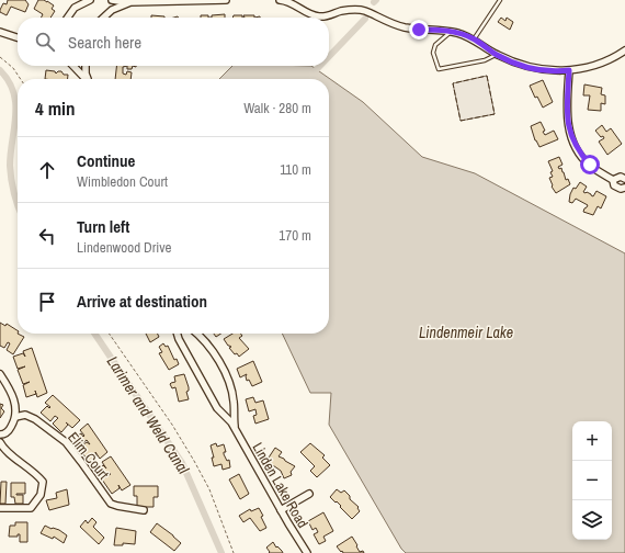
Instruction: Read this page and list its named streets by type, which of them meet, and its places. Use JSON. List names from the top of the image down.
{
  "streets": {
    "street": ["Elim Court", "Linden Lake Road"]
  },
  "water": ["Lindenmeir Lake", "Larimer and Weld Canal"],
  "page": {
    "search": "Search here",
    "heading": ["4 min", "Walk · 280 m"],
    "list": [
      ["Continue", "Wimbledon Court", "110 m"],
      ["Turn left", "Lindenwood Drive", "170 m"],
      "Arrive at destination"
    ],
    "map_buttons": ["+", "−"]
  }
}
